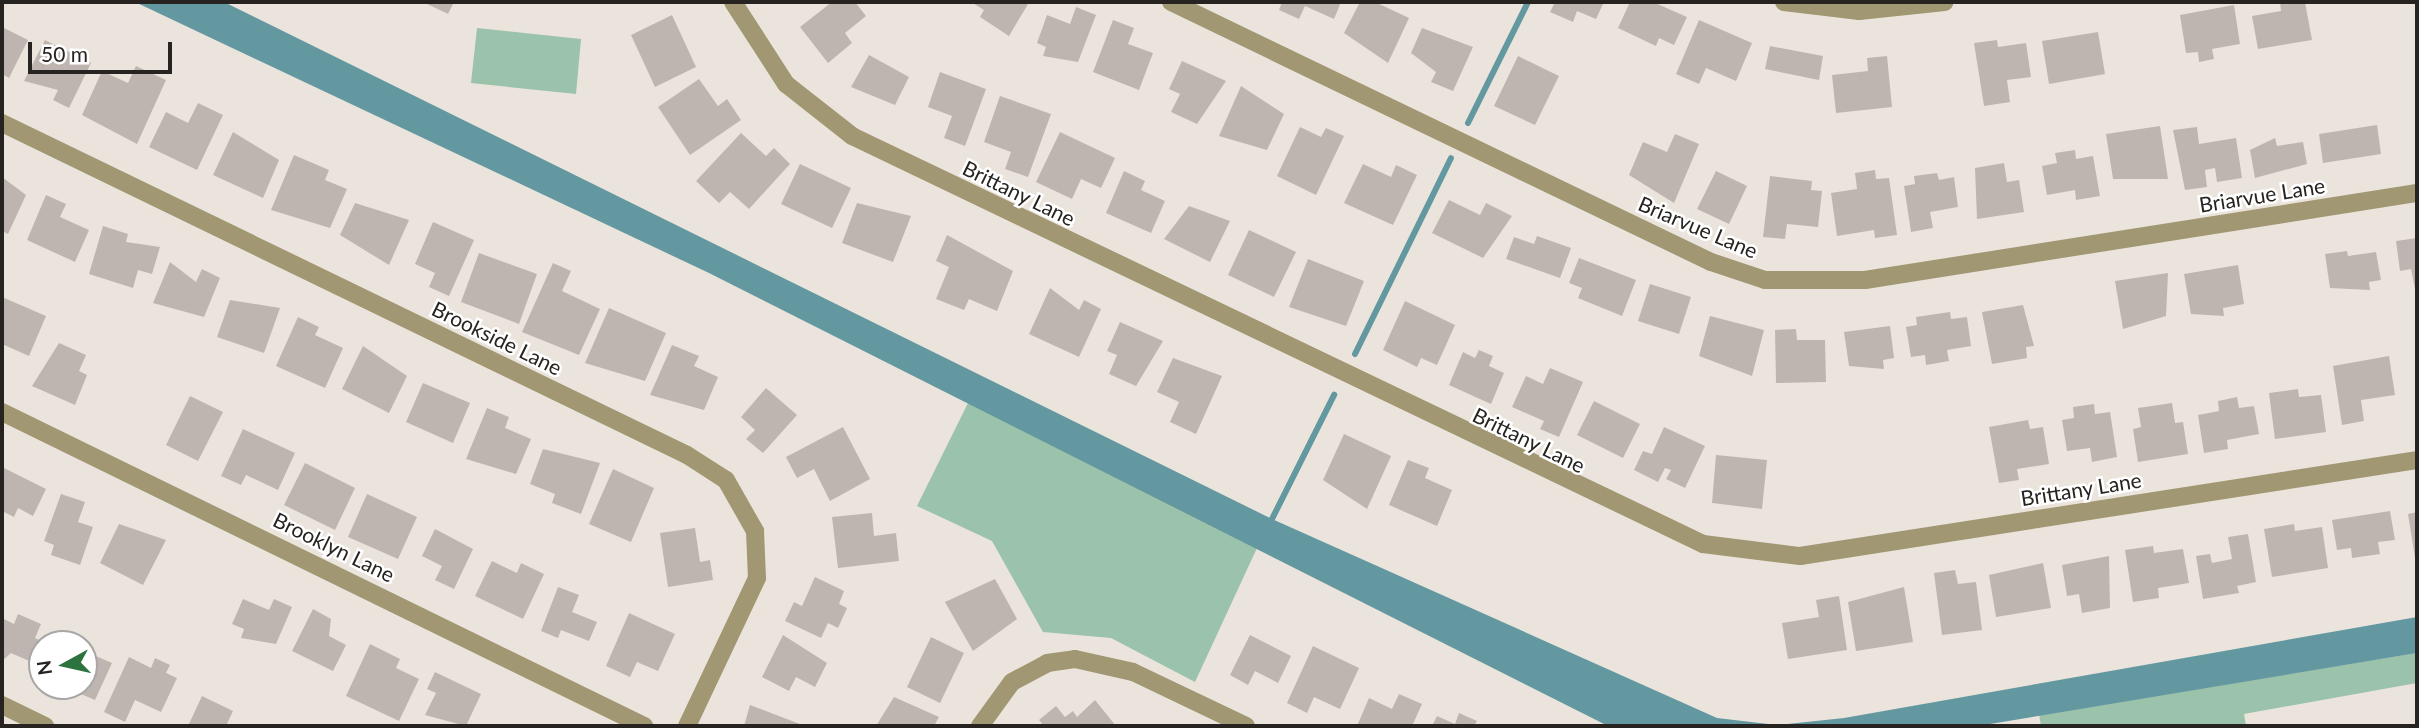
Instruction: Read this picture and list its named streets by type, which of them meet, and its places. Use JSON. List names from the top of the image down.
{
  "streets": {
    "street": [
      "Brittany Lane",
      "Briarvue Lane",
      "Brookside Lane",
      "Brooklyn Lane"
    ]
  },
  "scale_bar": "50 m",
  "north": "left"
}
